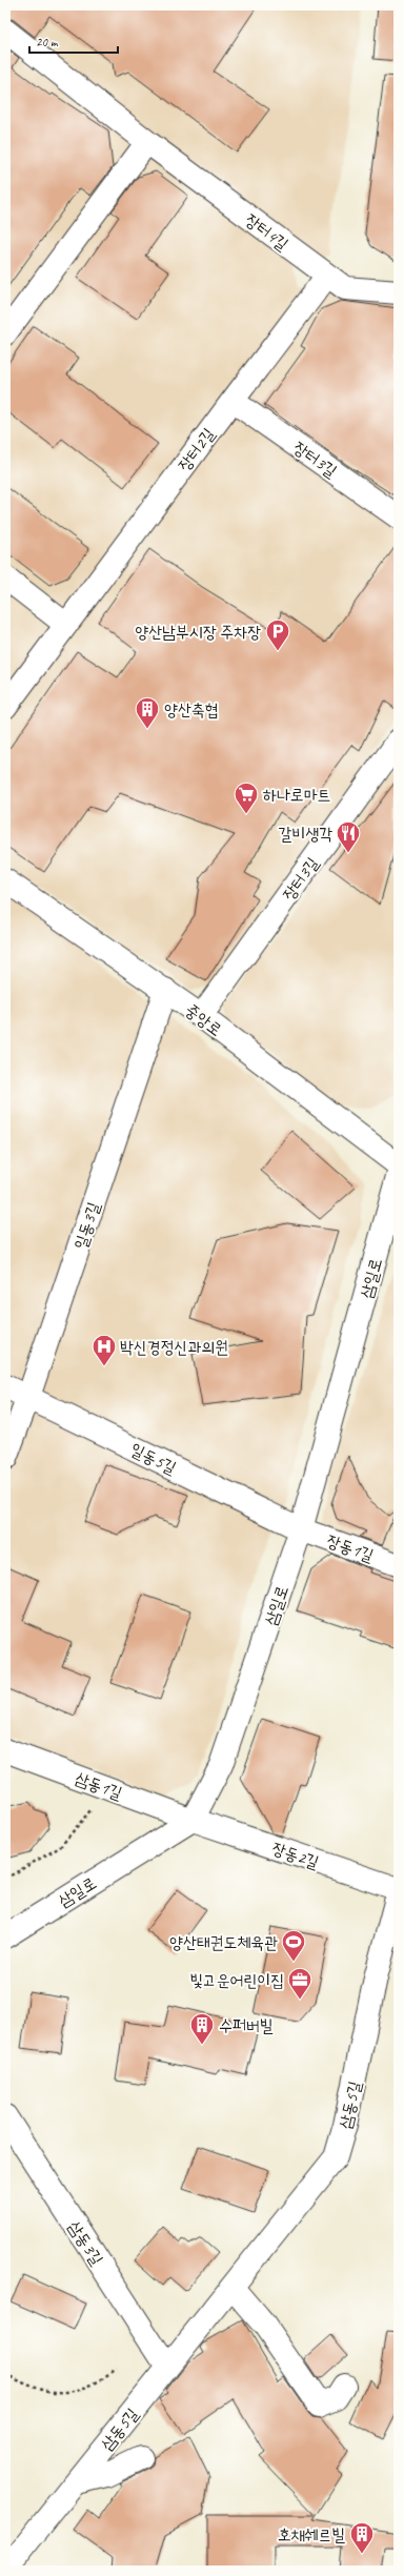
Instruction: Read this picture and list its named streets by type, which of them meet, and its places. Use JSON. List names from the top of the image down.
{
  "streets": {
    "street": [
      "장터4길",
      "장터2길",
      "장터3길",
      "중앙로",
      "일동3길",
      "삼일로",
      "일동5길",
      "장동1길",
      "삼동1길",
      "장동2길",
      "삼동5길",
      "삼동3길"
    ]
  },
  "crossings": [
    ["장터4길", "장터2길"],
    ["장터2길", "장터3길"],
    ["장터3길", "중앙로"],
    ["중앙로", "일동3길"],
    ["일동3길", "일동5길"],
    ["삼일로", "일동5길"],
    ["삼일로", "장동1길"],
    ["삼일로", "삼동1길"],
    ["삼일로", "장동2길"],
    ["일동5길", "장동1길"],
    ["삼동1길", "장동2길"],
    ["장동2길", "삼동5길"],
    ["삼동5길", "삼동3길"]
  ],
  "places": {
    "parking": ["양산남부시장 주차장"],
    "building": ["양산축협", "수퍼버빌", "호채쉐르빌"],
    "supermarket": ["하나로마트"],
    "restaurant": ["갈비생각"],
    "hospital": ["박신경정신과의원"],
    "sports": ["양산태권도체육관"],
    "office": ["빛고운어린이집"]
  },
  "scale_bar": "20 m"
}
